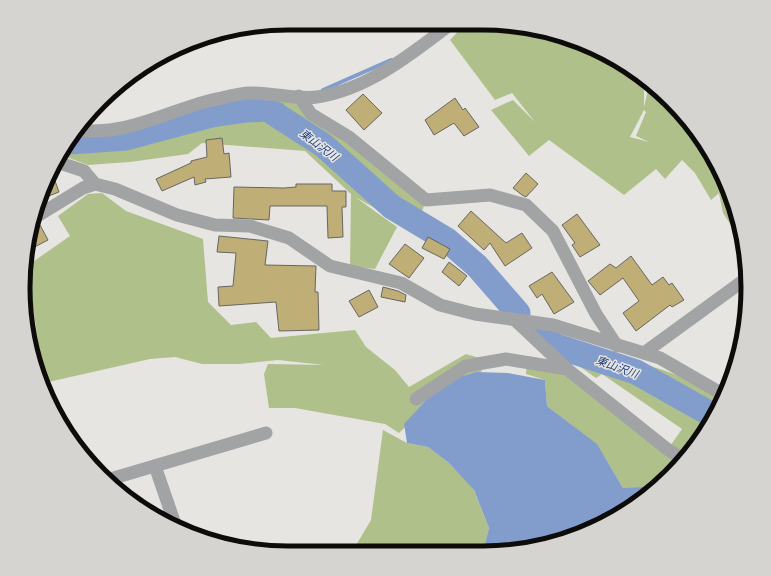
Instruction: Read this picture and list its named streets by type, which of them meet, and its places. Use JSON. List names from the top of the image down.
{
  "water": ["東山沢川"]
}
